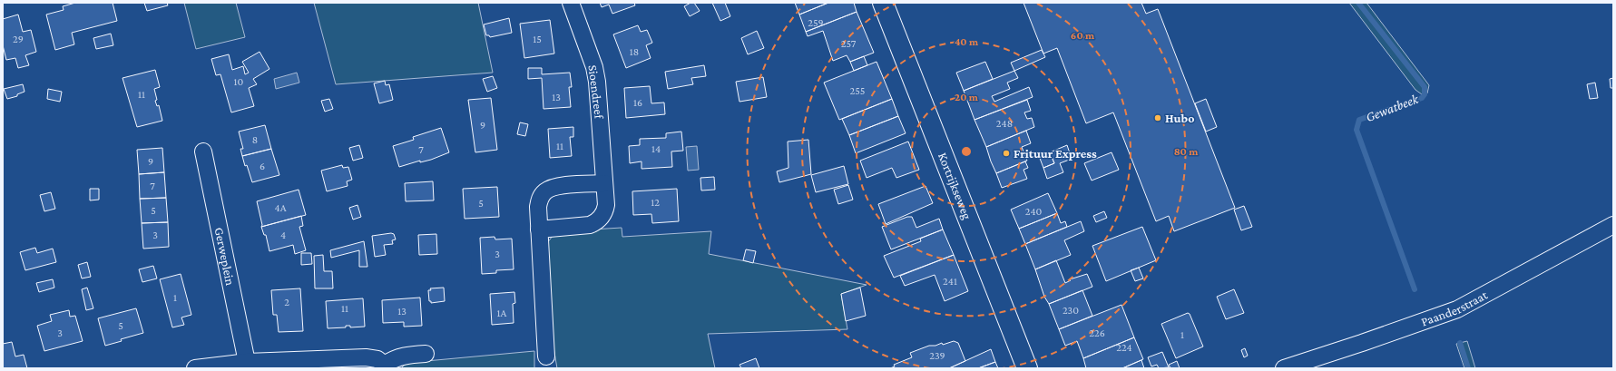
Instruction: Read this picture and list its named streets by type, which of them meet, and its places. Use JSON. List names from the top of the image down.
{
  "streets": {
    "main road": ["Kortrijkseweg"],
    "street": ["Sioendreef", "Gerweplein", "Paanderstraat"]
  },
  "water": ["Gewatbeek"],
  "places": ["Hubo", "Frituur Express"],
  "house_numbers": [
    "259",
    "29",
    "15",
    "257",
    "18",
    "10",
    "255",
    "11",
    "13",
    "16",
    "248",
    "9",
    "8",
    "11",
    "14",
    "7",
    "9",
    "6",
    "7",
    "12",
    "5",
    "4A",
    "5",
    "240",
    "3",
    "4",
    "3",
    "241",
    "1",
    "2",
    "11",
    "230",
    "13",
    "1A",
    "5",
    "3",
    "226",
    "1",
    "224",
    "239"
  ],
  "rings": [
    "60 m",
    "40 m",
    "20 m",
    "80 m"
  ]
}
